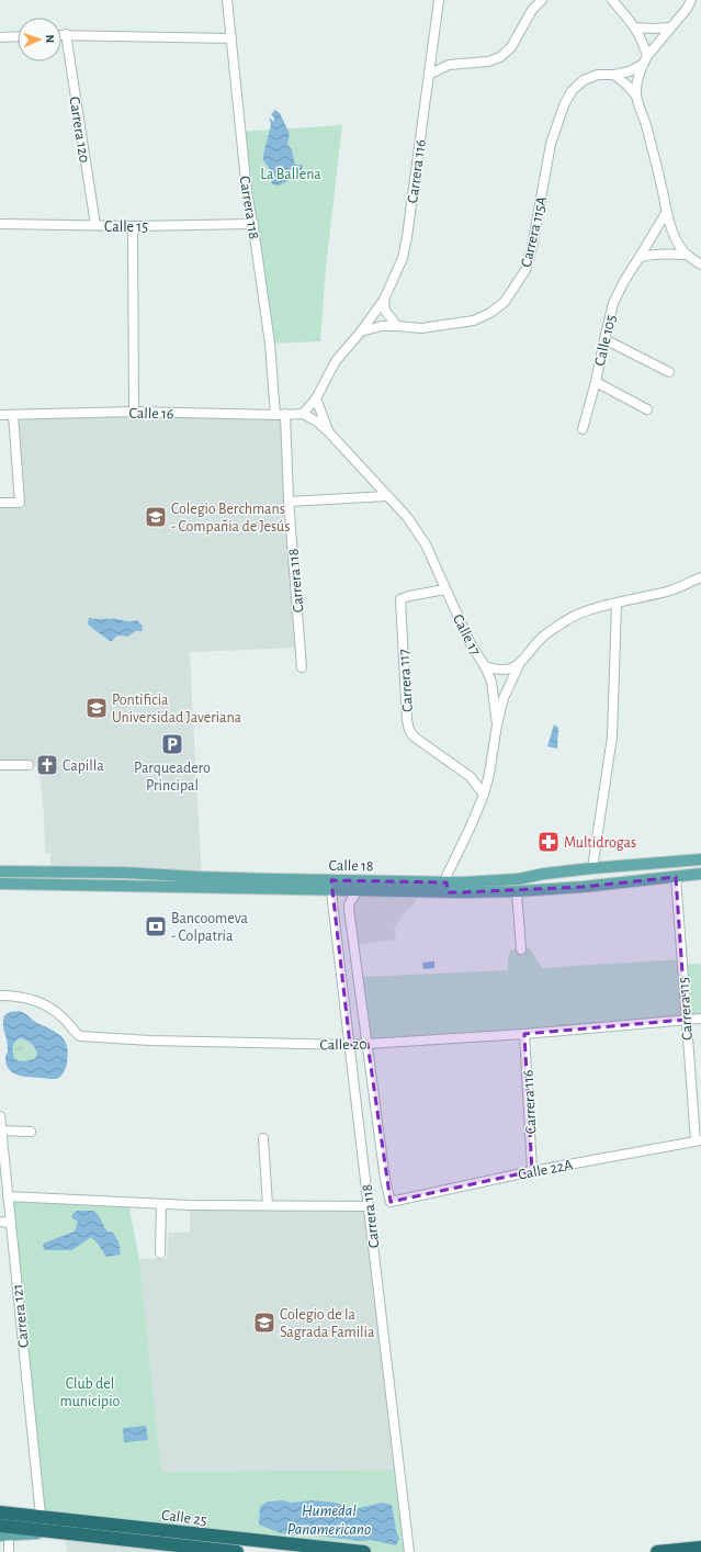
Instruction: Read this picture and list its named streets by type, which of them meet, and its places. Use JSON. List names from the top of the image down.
{
  "streets": {
    "highway": ["Calle 25"],
    "main road": ["Calle 18"],
    "street": [
      "Carrera 120",
      "Carrera 116",
      "Carrera 118",
      "Calle 15",
      "Carrera 115A",
      "Calle 105",
      "Calle 16",
      "Calle 17",
      "Carrera 117",
      "Carrera 115",
      "Calle 20",
      "Calle 22A",
      "Carrera 121"
    ]
  },
  "crossings": [
    ["Carrera 120", "Calle 15"],
    ["Carrera 116", "Calle 16"],
    ["Carrera 116", "Calle 17"],
    ["Carrera 116", "Calle 20"],
    ["Carrera 116", "Calle 22A"],
    ["Carrera 118", "Calle 15"],
    ["Carrera 118", "Calle 16"],
    ["Carrera 118", "Calle 18"],
    ["Carrera 118", "Calle 20"],
    ["Calle 16", "Calle 17"],
    ["Calle 17", "Carrera 117"],
    ["Calle 18", "Carrera 115"],
    ["Carrera 115", "Calle 20"],
    ["Carrera 115", "Calle 22A"],
    ["Calle 20", "Calle 22A"],
    ["Carrera 121", "Calle 25"]
  ],
  "water": ["Humedal Panamericano"],
  "parks": ["La Ballena", "Club del municipio"],
  "places": {
    "school or university": ["Colegio Berchmans - Compañia de Jesús", "Pontificia Universidad Javeriana", "Colegio de la Sagrada Familia"],
    "parking": ["Parqueadero Principal"],
    "church": ["Capilla"],
    "pharmacy": ["Multidrogas"],
    "bank": ["Bancoomeva - Colpatria"]
  },
  "north": "right"
}
